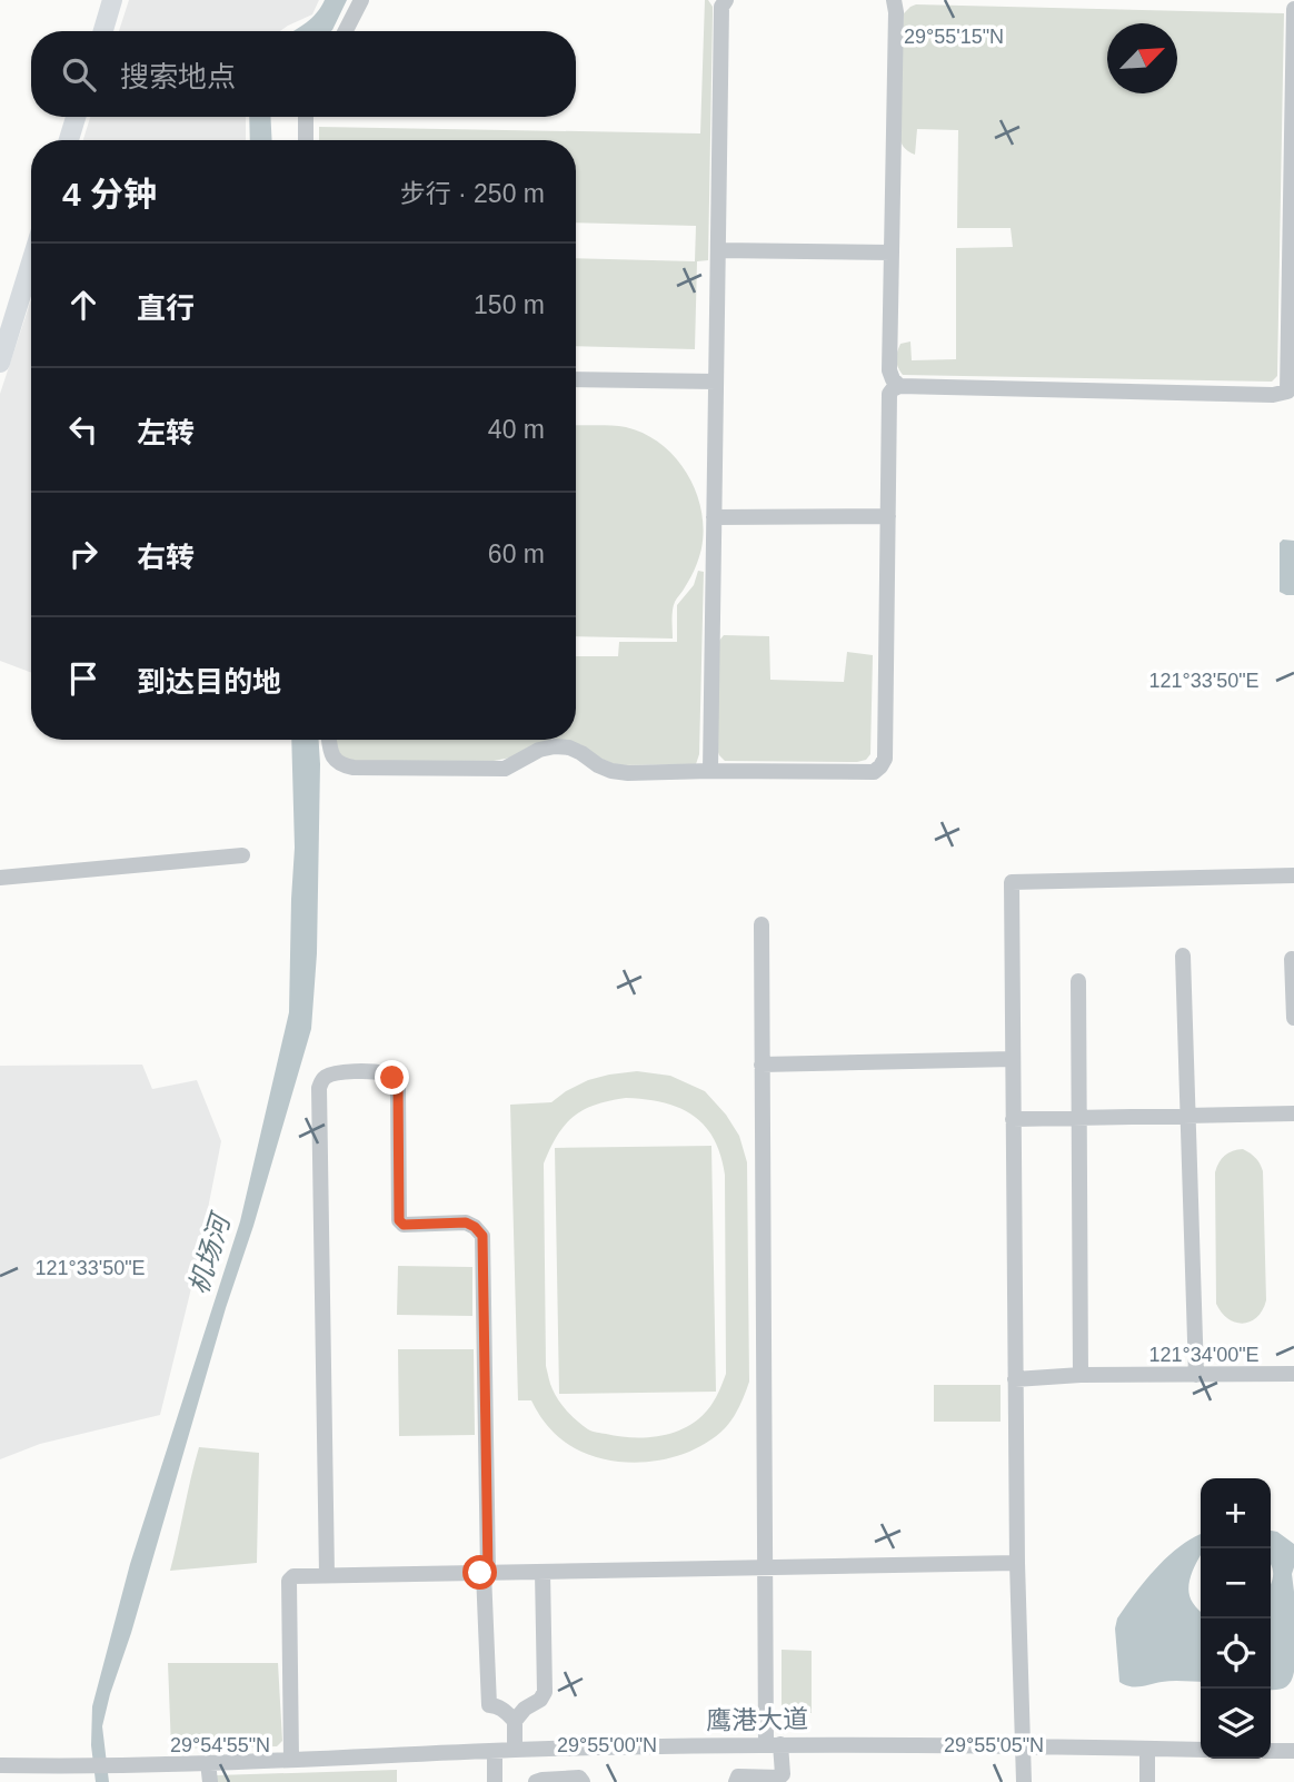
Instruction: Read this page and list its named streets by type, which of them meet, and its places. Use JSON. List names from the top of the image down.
{
  "streets": {
    "street": ["鹰港大道"]
  },
  "water": ["机场河"],
  "north": "top right",
  "page": {
    "search": "搜索地点",
    "heading": ["4 分钟", "步行 · 250 m"],
    "list": [
      ["直行", "150 m"],
      ["左转", "40 m"],
      ["右转", "60 m"],
      "到达目的地"
    ],
    "map_buttons": ["+", "−"]
  },
  "coordinates": [
    "29°55'15\"N",
    "121°33'50\"E",
    "121°34'00\"E",
    "29°54'55\"N",
    "29°55'00\"N",
    "29°55'05\"N"
  ]
}
